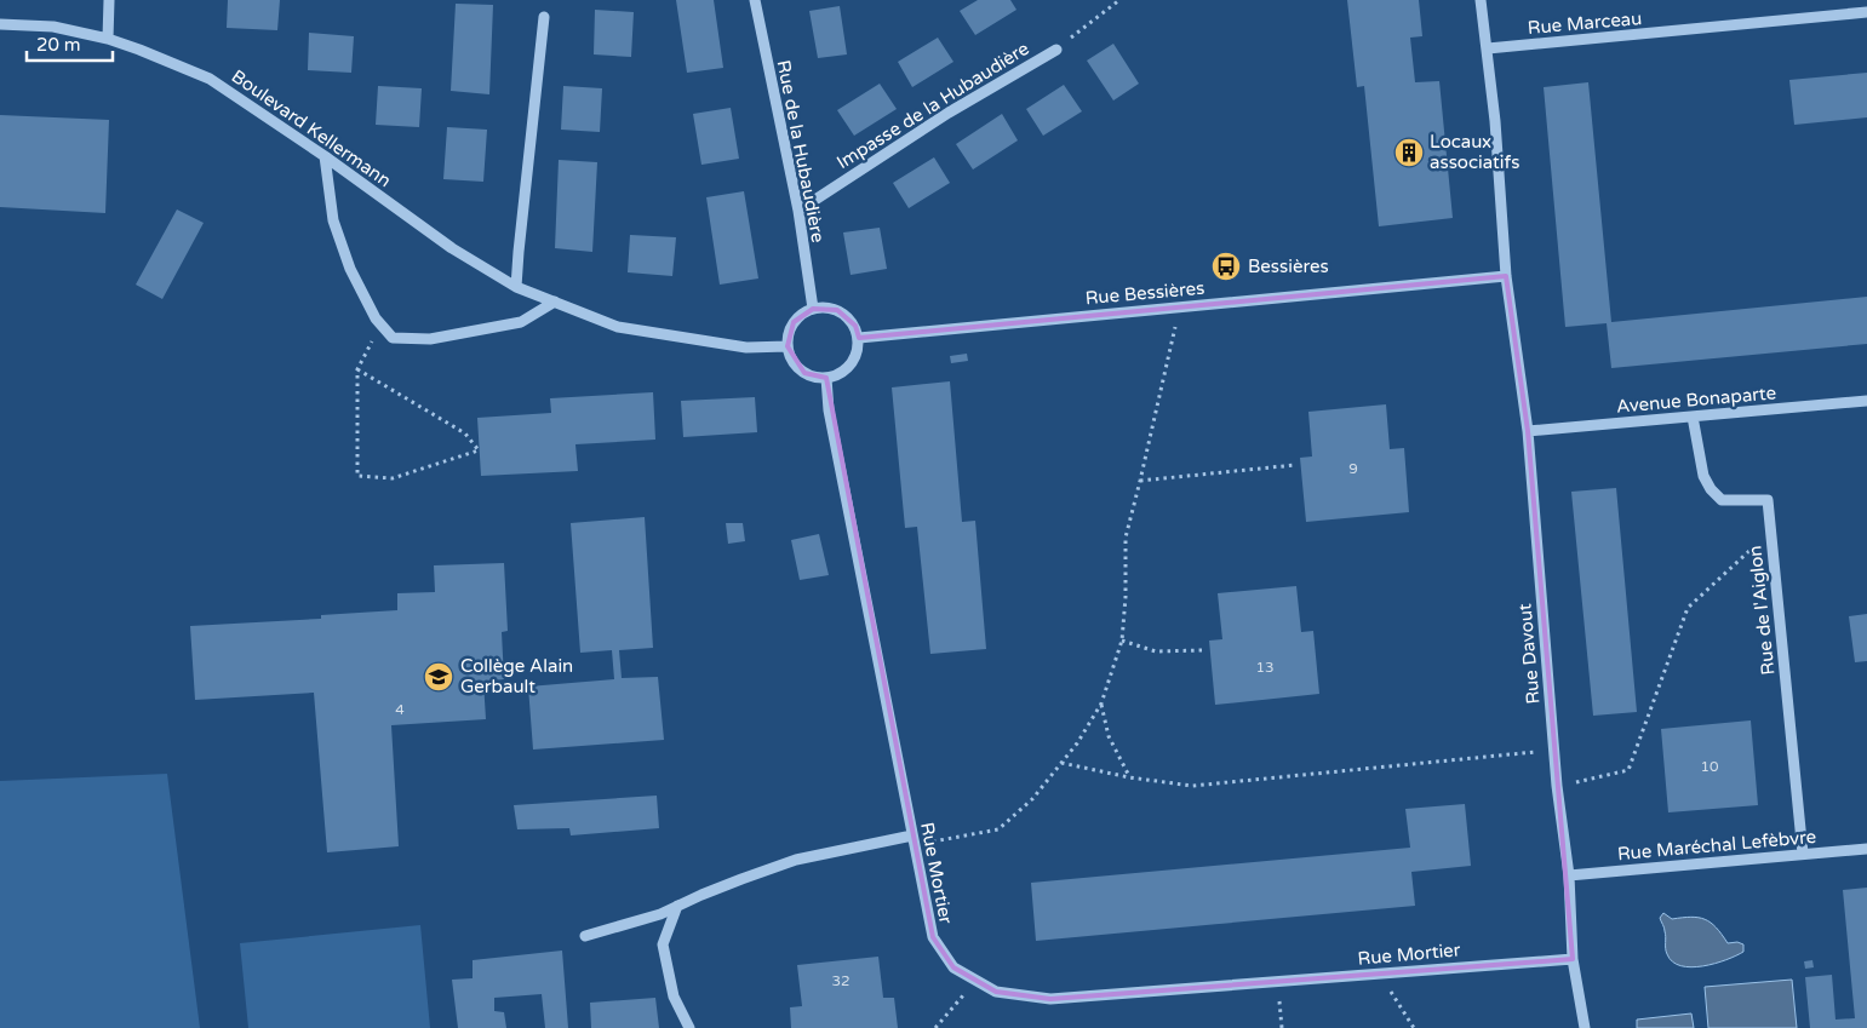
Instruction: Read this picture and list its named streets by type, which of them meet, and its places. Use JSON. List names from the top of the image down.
{
  "streets": {
    "street": [
      "Rue Marceau",
      "Impasse de la Hubaudière",
      "Boulevard Kellermann",
      "Rue de la Hubaudière",
      "Rue Bessières",
      "Avenue Bonaparte",
      "Rue de l'Aiglon",
      "Rue Davout",
      "Rue Maréchal Lefèbvre",
      "Rue Mortier"
    ]
  },
  "crossings": [
    ["Rue Marceau", "Rue Davout"],
    ["Impasse de la Hubaudière", "Rue de la Hubaudière"],
    ["Boulevard Kellermann", "Rue de la Hubaudière"],
    ["Boulevard Kellermann", "Rue Bessières"],
    ["Boulevard Kellermann", "Rue Mortier"],
    ["Rue de la Hubaudière", "Rue Bessières"],
    ["Rue de la Hubaudière", "Rue Mortier"],
    ["Rue Bessières", "Rue Davout"],
    ["Rue Bessières", "Rue Mortier"],
    ["Avenue Bonaparte", "Rue de l'Aiglon"],
    ["Avenue Bonaparte", "Rue Davout"],
    ["Rue de l'Aiglon", "Rue Maréchal Lefèbvre"],
    ["Rue Davout", "Rue Maréchal Lefèbvre"],
    ["Rue Davout", "Rue Mortier"]
  ],
  "places": {
    "building": ["Locaux associatifs"],
    "bus stop": ["Bessières"],
    "school or university": ["Collège Alain Gerbault"]
  },
  "house_numbers": [
    "9",
    "13",
    "4",
    "10",
    "32"
  ],
  "scale_bar": "20 m"
}
